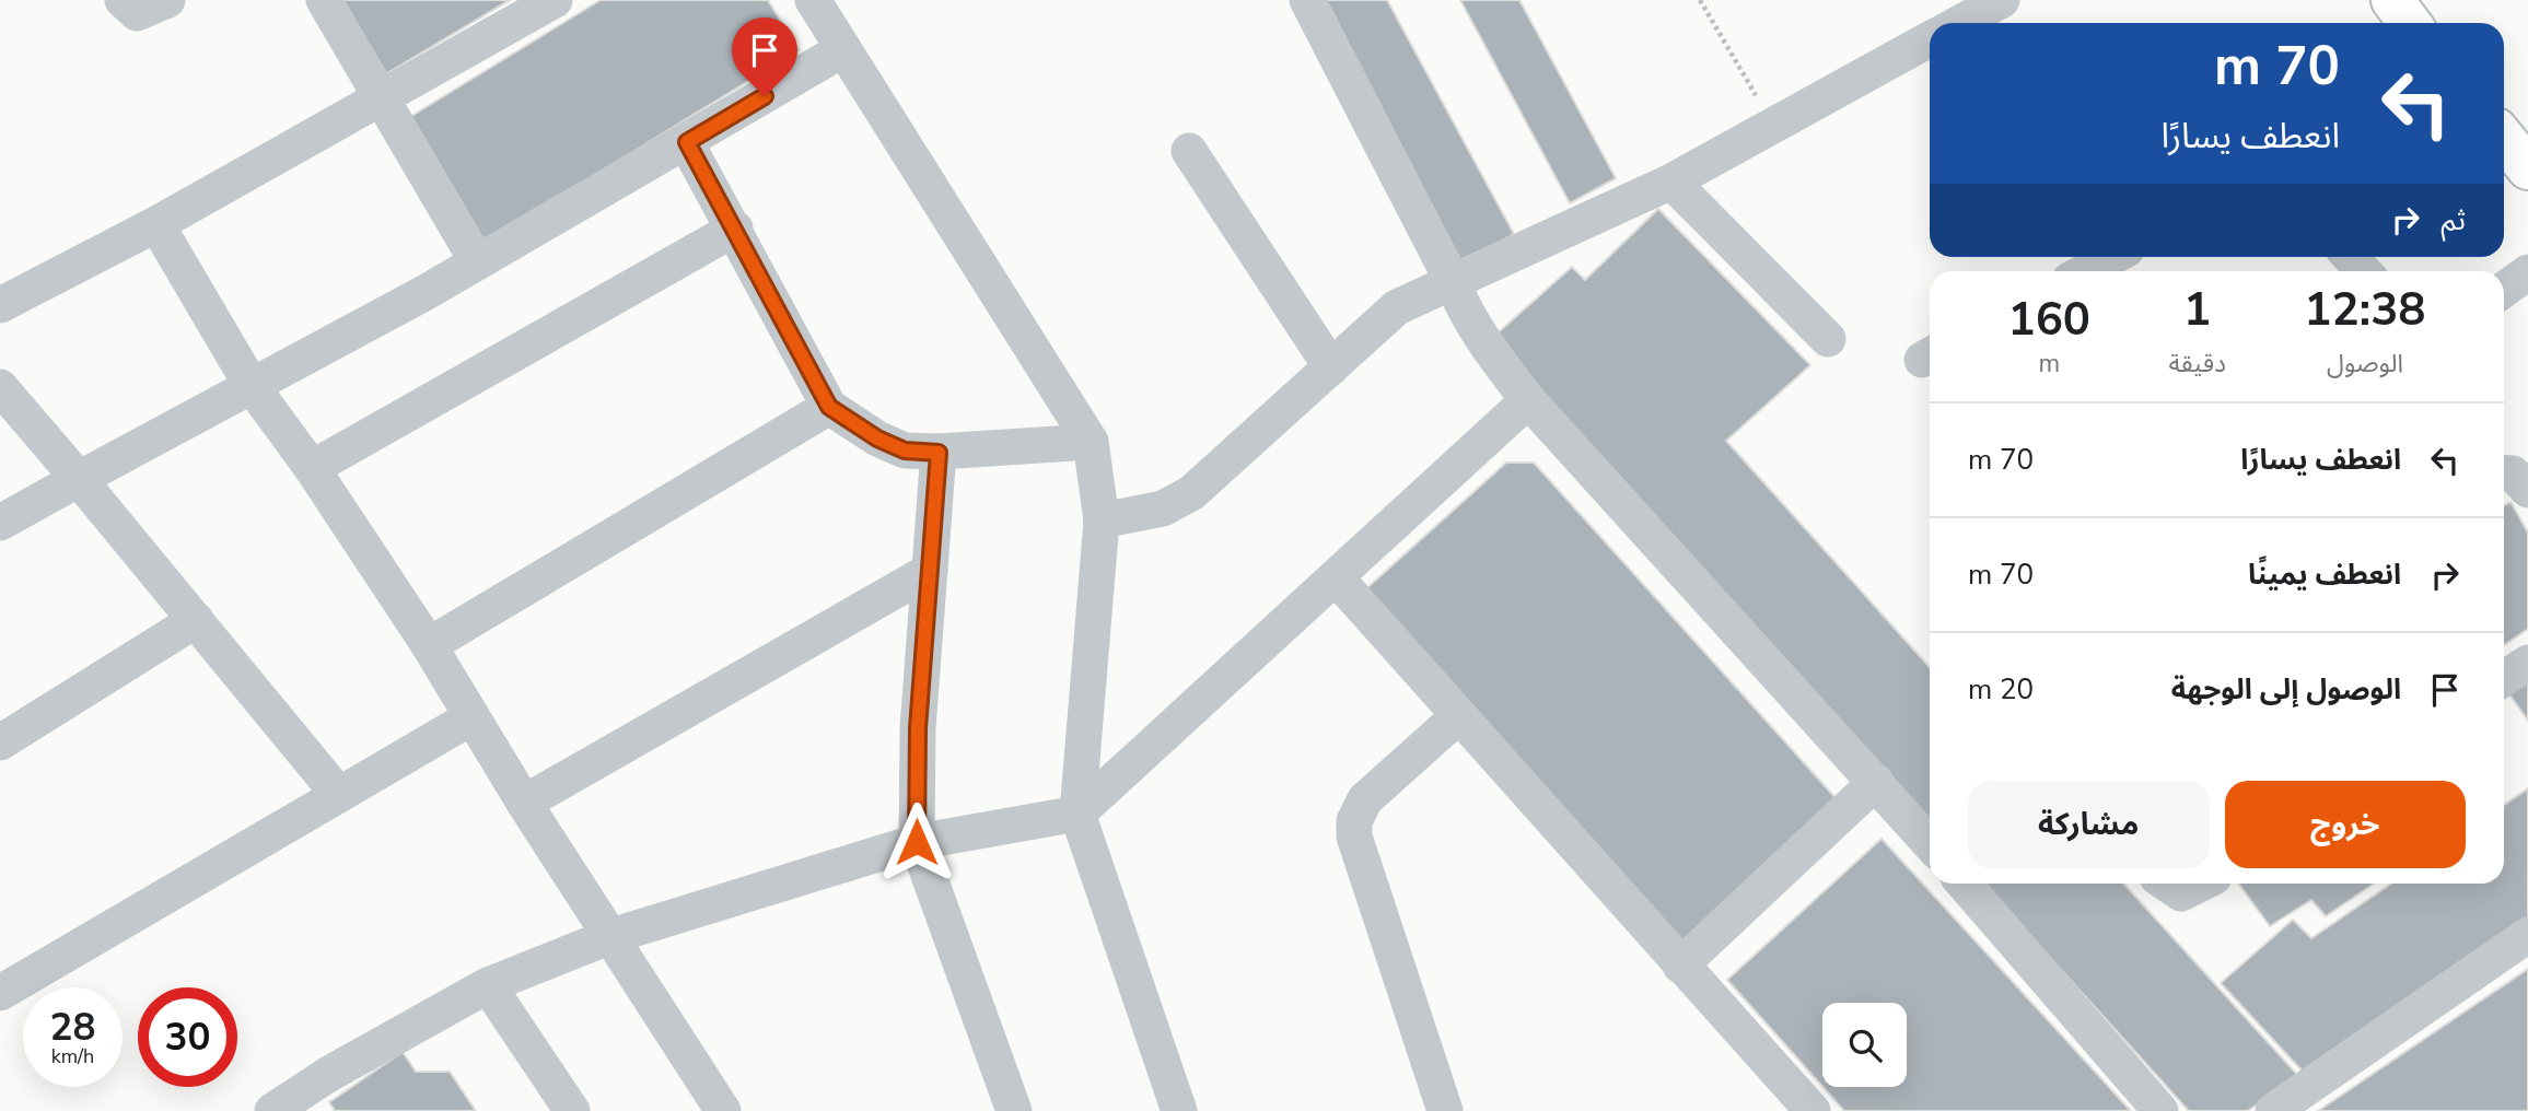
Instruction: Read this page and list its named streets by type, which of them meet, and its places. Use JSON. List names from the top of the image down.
{
  "page": {
    "turn": ["70 m", "انعطف يسارًا"],
    "then": "ثم",
    "eta": [
      "12:38",
      "الوصول",
      "1",
      "دقيقة",
      "160",
      "m"
    ],
    "list": [
      {
        "name": "انعطف يسارًا",
        "value": "70 m"
      },
      {
        "name": "انعطف يمينًا",
        "value": "70 m"
      },
      {
        "name": "الوصول إلى الوجهة",
        "value": "20 m"
      }
    ],
    "buttons": ["خروج", "مشاركة"],
    "speed": "28 km/h",
    "limit": "30"
  }
}
